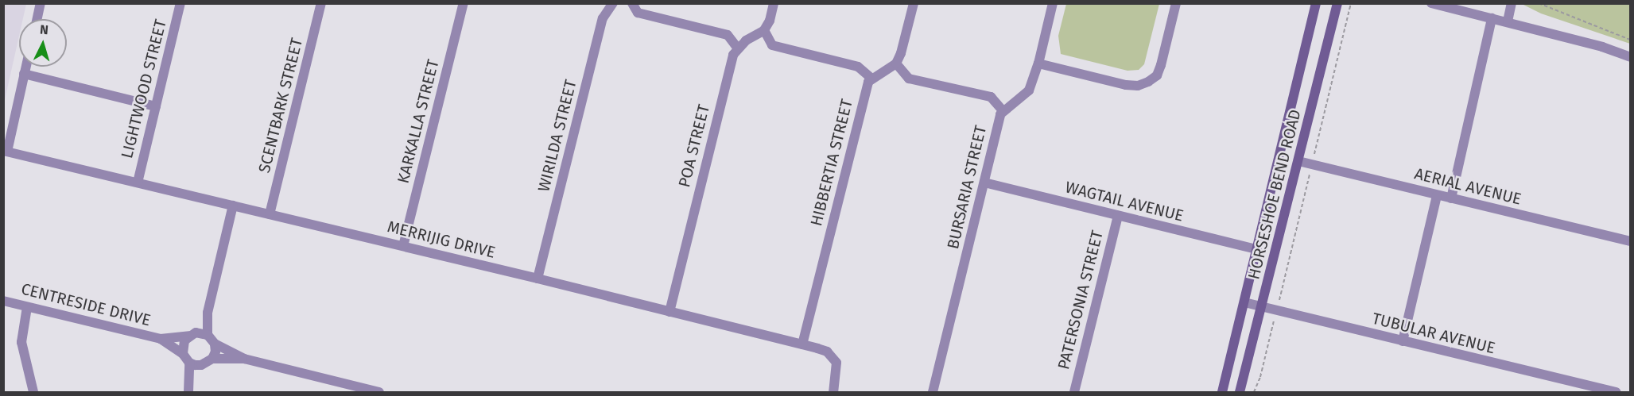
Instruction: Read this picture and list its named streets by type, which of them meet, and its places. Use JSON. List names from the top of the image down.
{
  "streets": {
    "street": [
      "LIGHTWOOD STREET",
      "SCENTBARK STREET",
      "KARKALLA STREET",
      "WIRILDA STREET",
      "POA STREET",
      "HIBBERTIA STREET",
      "AERIAL AVENUE",
      "BURSARIA STREET",
      "HORSESHOE BEND ROAD",
      "WAGTAIL AVENUE",
      "MERRIJIG DRIVE",
      "PATERSONIA STREET",
      "CENTRESIDE DRIVE",
      "TUBULAR AVENUE"
    ]
  },
  "crossings": [
    ["LIGHTWOOD STREET", "MERRIJIG DRIVE"],
    ["SCENTBARK STREET", "MERRIJIG DRIVE"],
    ["KARKALLA STREET", "MERRIJIG DRIVE"],
    ["WIRILDA STREET", "MERRIJIG DRIVE"],
    ["POA STREET", "MERRIJIG DRIVE"],
    ["HIBBERTIA STREET", "MERRIJIG DRIVE"],
    ["AERIAL AVENUE", "HORSESHOE BEND ROAD"],
    ["BURSARIA STREET", "WAGTAIL AVENUE"],
    ["HORSESHOE BEND ROAD", "WAGTAIL AVENUE"],
    ["HORSESHOE BEND ROAD", "TUBULAR AVENUE"],
    ["WAGTAIL AVENUE", "PATERSONIA STREET"]
  ],
  "north": "top"
}
